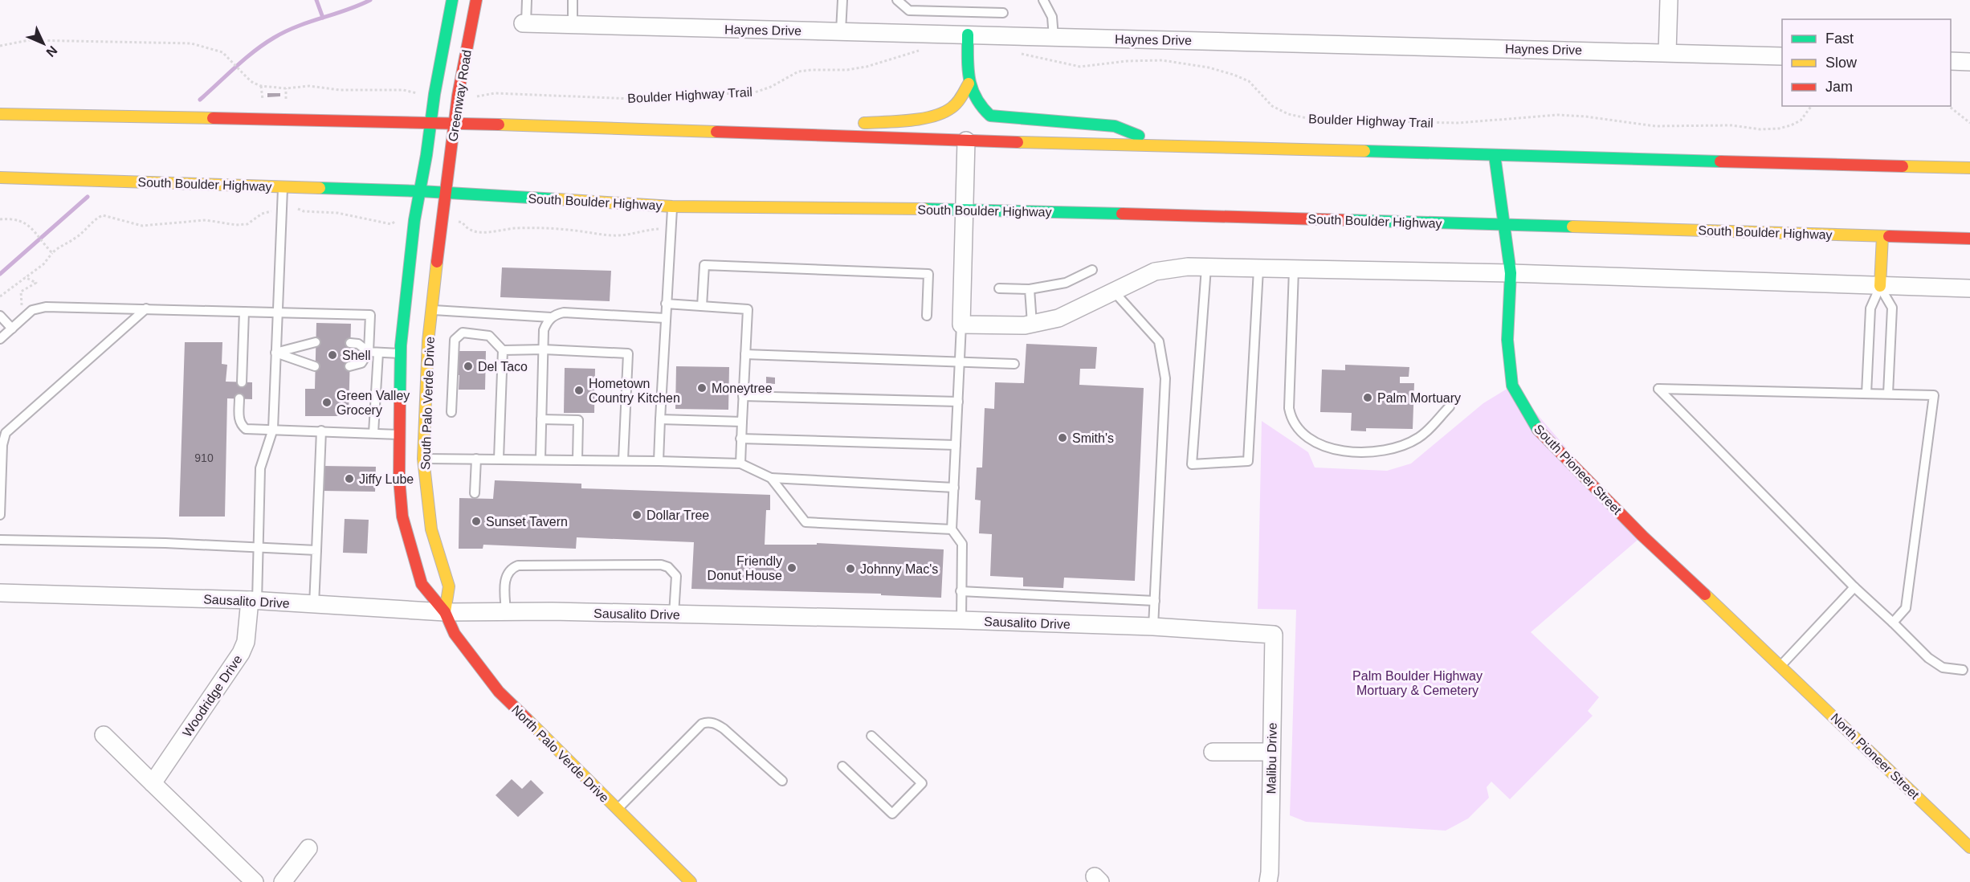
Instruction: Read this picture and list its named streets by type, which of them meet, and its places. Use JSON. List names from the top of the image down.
{
  "streets": {
    "main road": [
      "Greenway Road",
      "South Boulder Highway",
      "South Palo Verde Drive",
      "South Pioneer Street",
      "North Palo Verde Drive",
      "North Pioneer Street"
    ],
    "street": [
      "Haynes Drive",
      "Sausalito Drive",
      "Woodridge Drive",
      "Malibu Drive"
    ],
    "path": ["Boulder Highway Trail"]
  },
  "crossings": [
    ["Greenway Road", "South Boulder Highway"],
    ["Greenway Road", "South Palo Verde Drive"],
    ["South Boulder Highway", "South Palo Verde Drive"],
    ["South Boulder Highway", "South Pioneer Street"],
    ["South Palo Verde Drive", "Sausalito Drive"],
    ["South Palo Verde Drive", "North Palo Verde Drive"],
    ["South Pioneer Street", "North Pioneer Street"],
    ["Sausalito Drive", "Woodridge Drive"],
    ["Sausalito Drive", "North Palo Verde Drive"],
    ["Sausalito Drive", "Malibu Drive"]
  ],
  "parks": ["Palm Boulder Highway Mortuary & Cemetery"],
  "places": [
    "Shell",
    "Del Taco",
    "Moneytree",
    "Hometown Country Kitchen",
    "Palm Mortuary",
    "Green Valley Grocery",
    "Smith's",
    "Jiffy Lube",
    "Dollar Tree",
    "Sunset Tavern",
    "Friendly Donut House",
    "Johnny Mac's"
  ],
  "house_numbers": ["910"],
  "legend": ["Fast", "Slow", "Jam"],
  "north": "bottom right"
}
